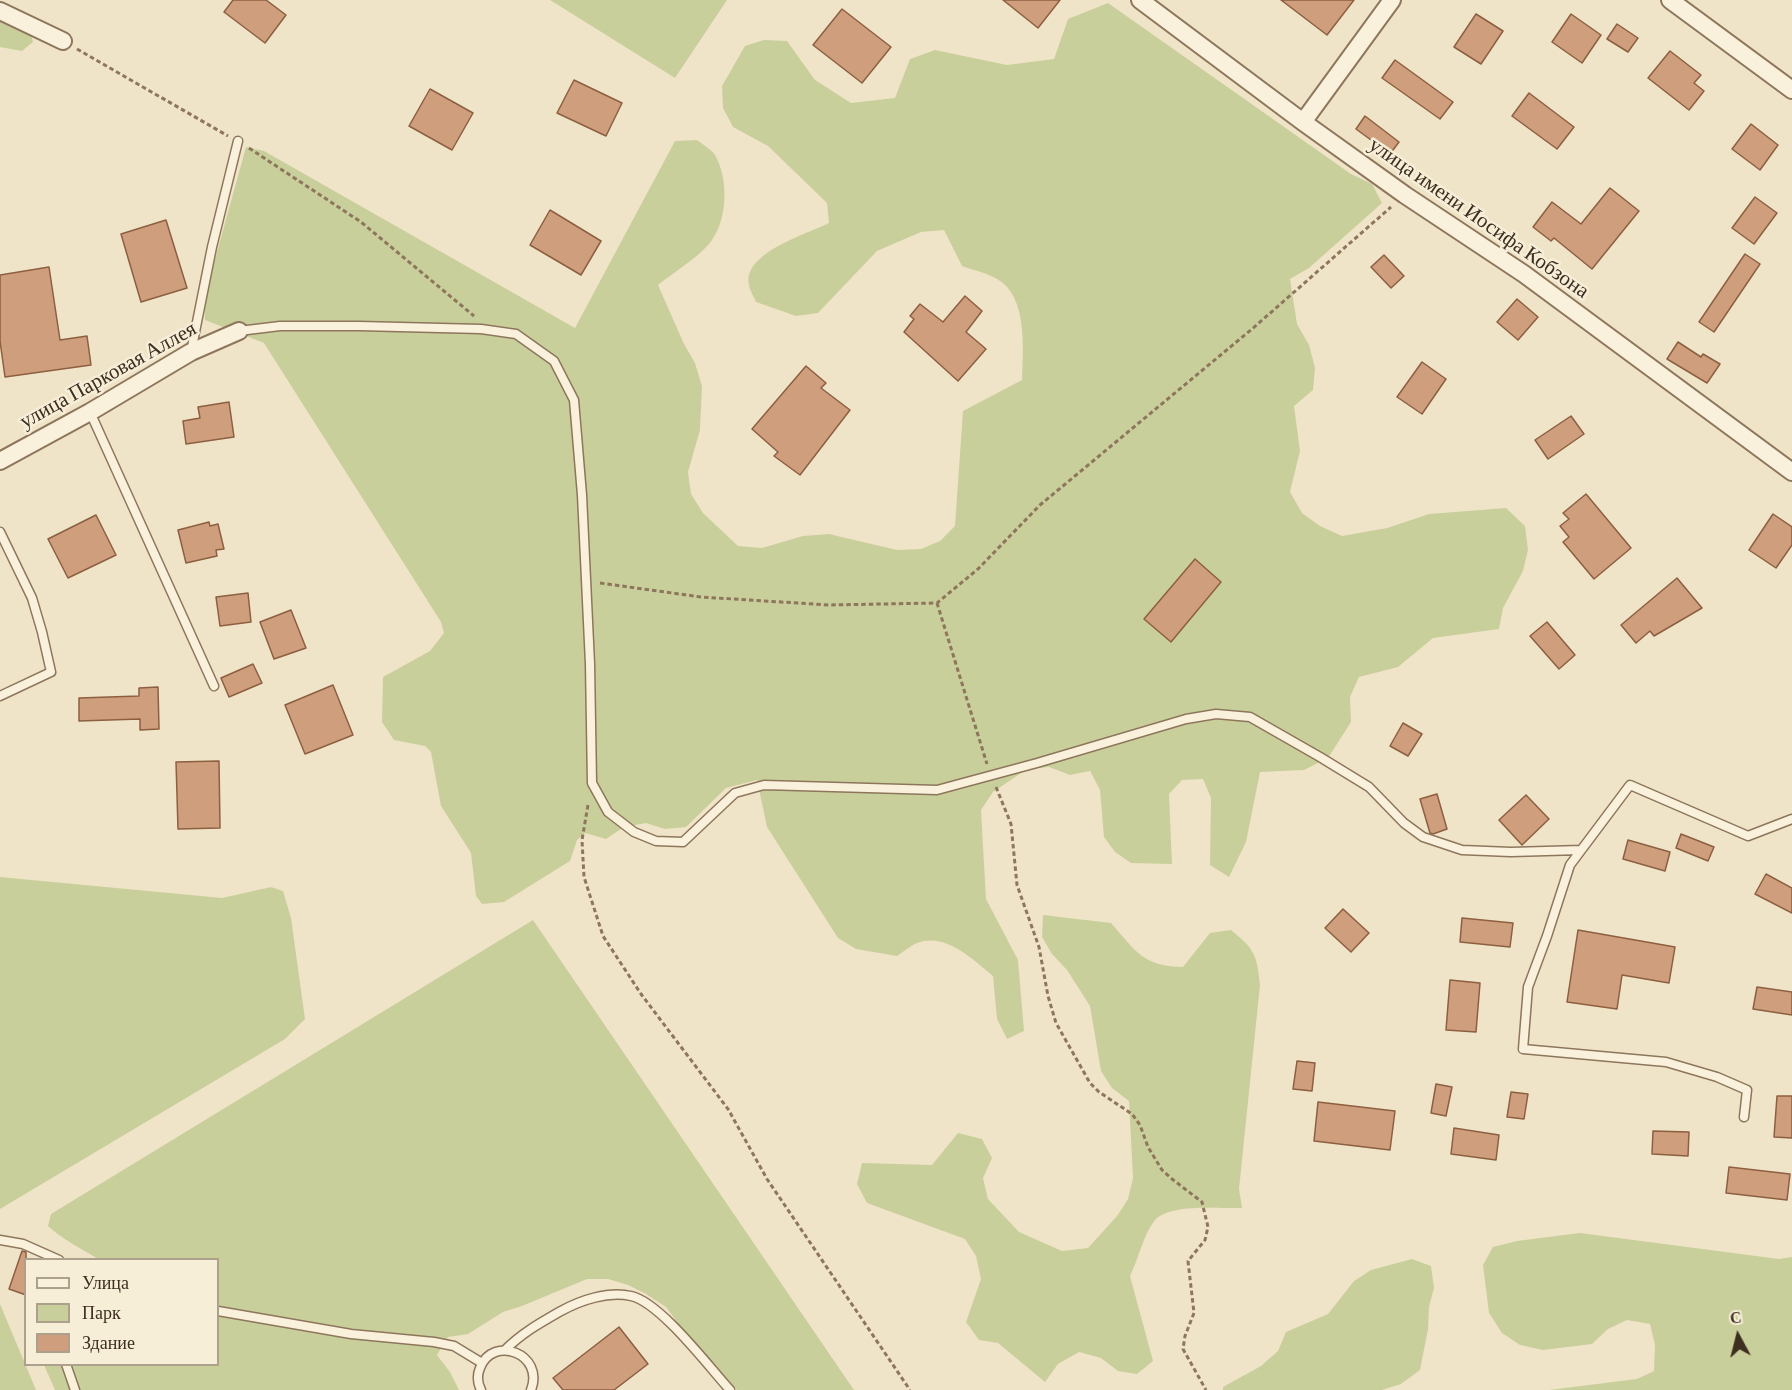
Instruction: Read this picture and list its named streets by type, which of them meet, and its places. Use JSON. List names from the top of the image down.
{
  "streets": {
    "street": ["улица имени Иосифа Кобзона", "улица Парковая Аллея"]
  },
  "legend": ["Улица", "Парк", "Здание"],
  "north": "top"
}
